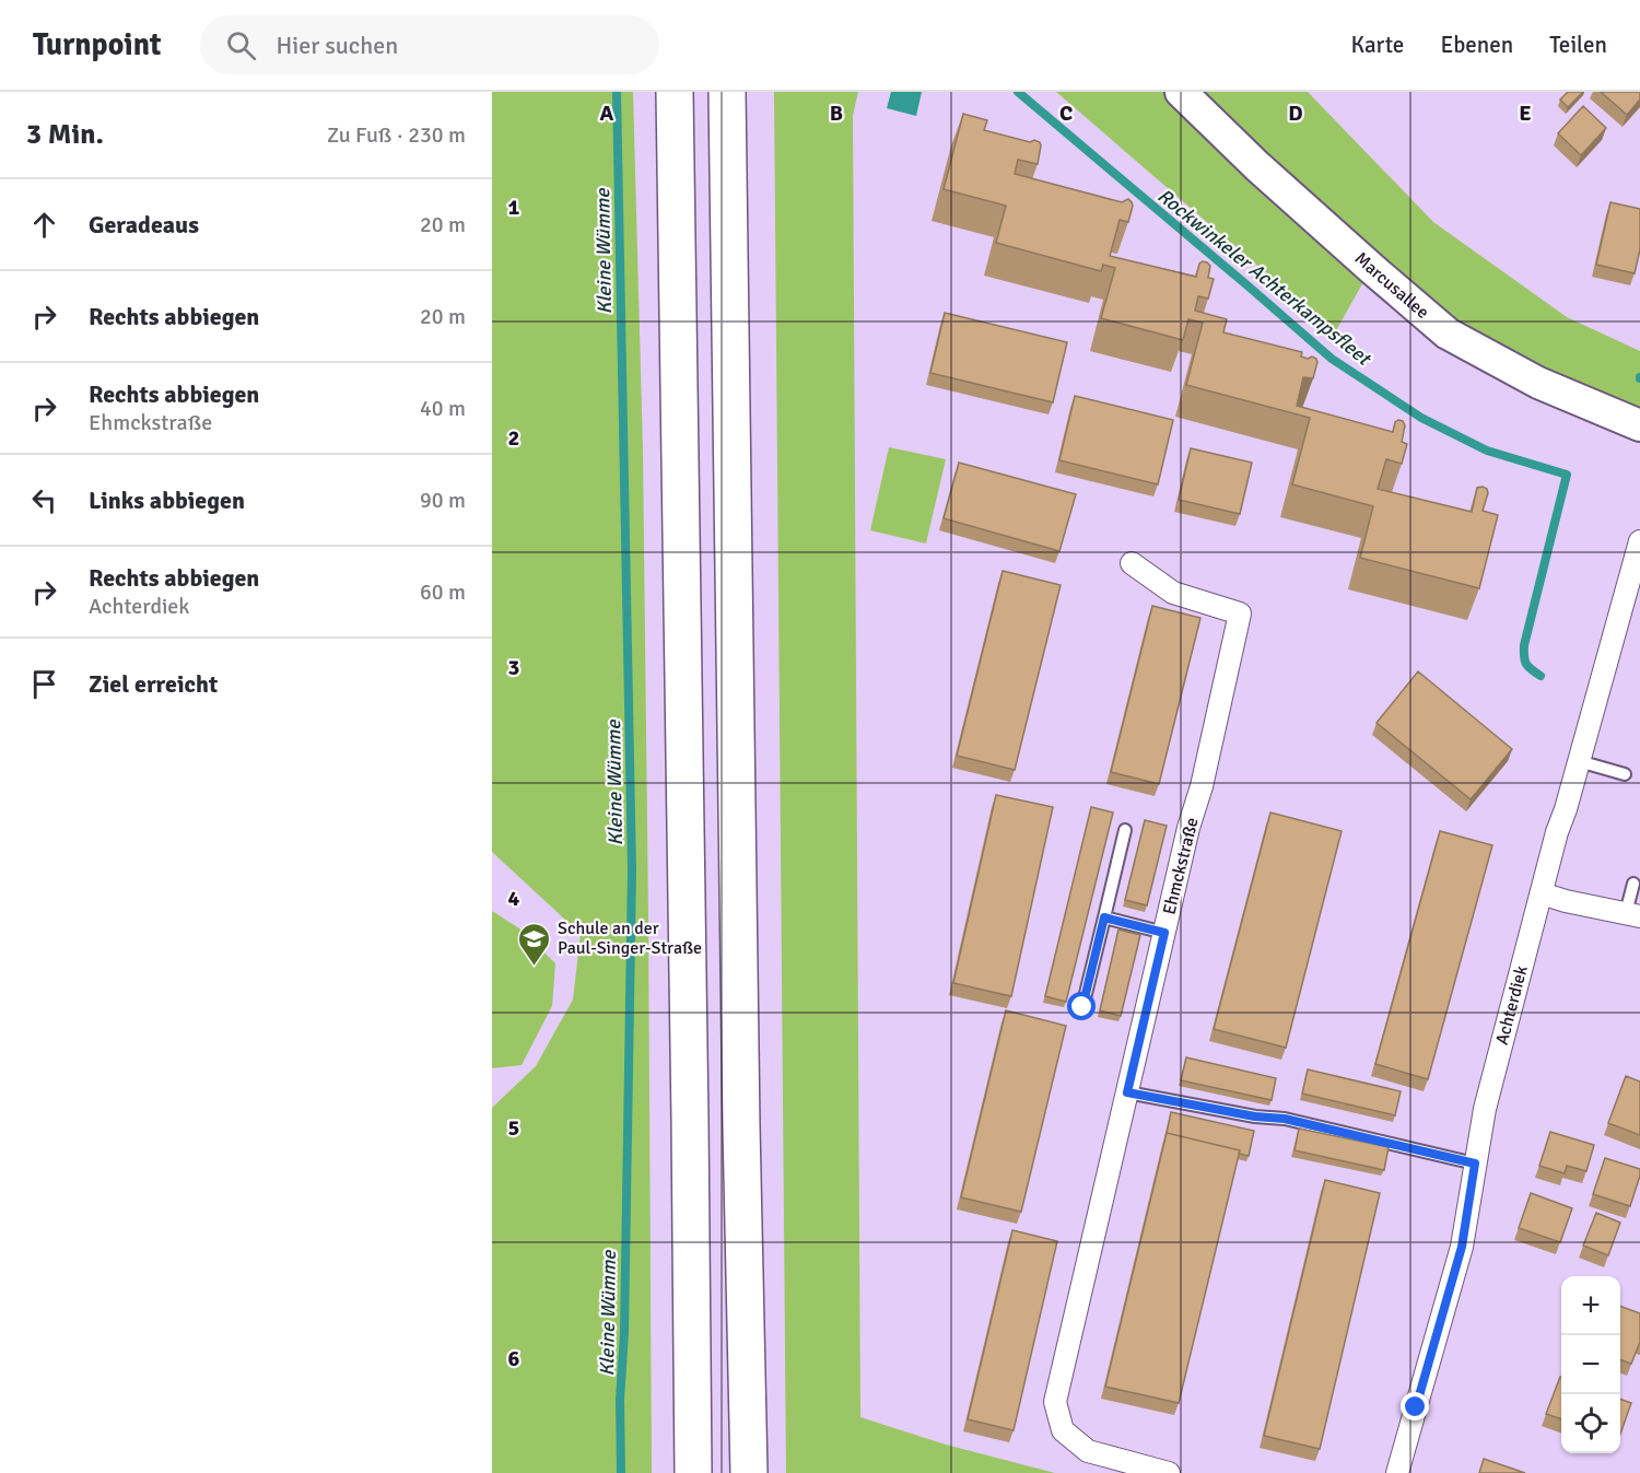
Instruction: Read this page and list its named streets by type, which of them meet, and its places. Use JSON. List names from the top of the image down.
{
  "streets": {
    "street": ["Marcusallee", "Ehmckstraße", "Achterdiek"]
  },
  "water": ["Kleine Wümme", "Rockwinkeler Achterkampsfleet"],
  "places": {
    "school or university": ["Schule an der Paul-Singer-Straße"]
  },
  "page": {
    "header": "Turnpoint",
    "search": "Hier suchen",
    "nav": ["Karte", "Ebenen", "Teilen"],
    "heading": ["3 Min.", "Zu Fuß · 230 m"],
    "list": [
      ["Geradeaus", "20 m"],
      ["Rechts abbiegen", "20 m"],
      ["Rechts abbiegen", "Ehmckstraße", "40 m"],
      ["Links abbiegen", "90 m"],
      ["Rechts abbiegen", "Achterdiek", "60 m"],
      "Ziel erreicht"
    ],
    "map_buttons": ["+", "−"]
  },
  "grid": {
    "columns": [
      "A",
      "B",
      "C",
      "D",
      "E"
    ],
    "rows": [
      "1",
      "2",
      "3",
      "4",
      "5",
      "6"
    ]
  }
}
